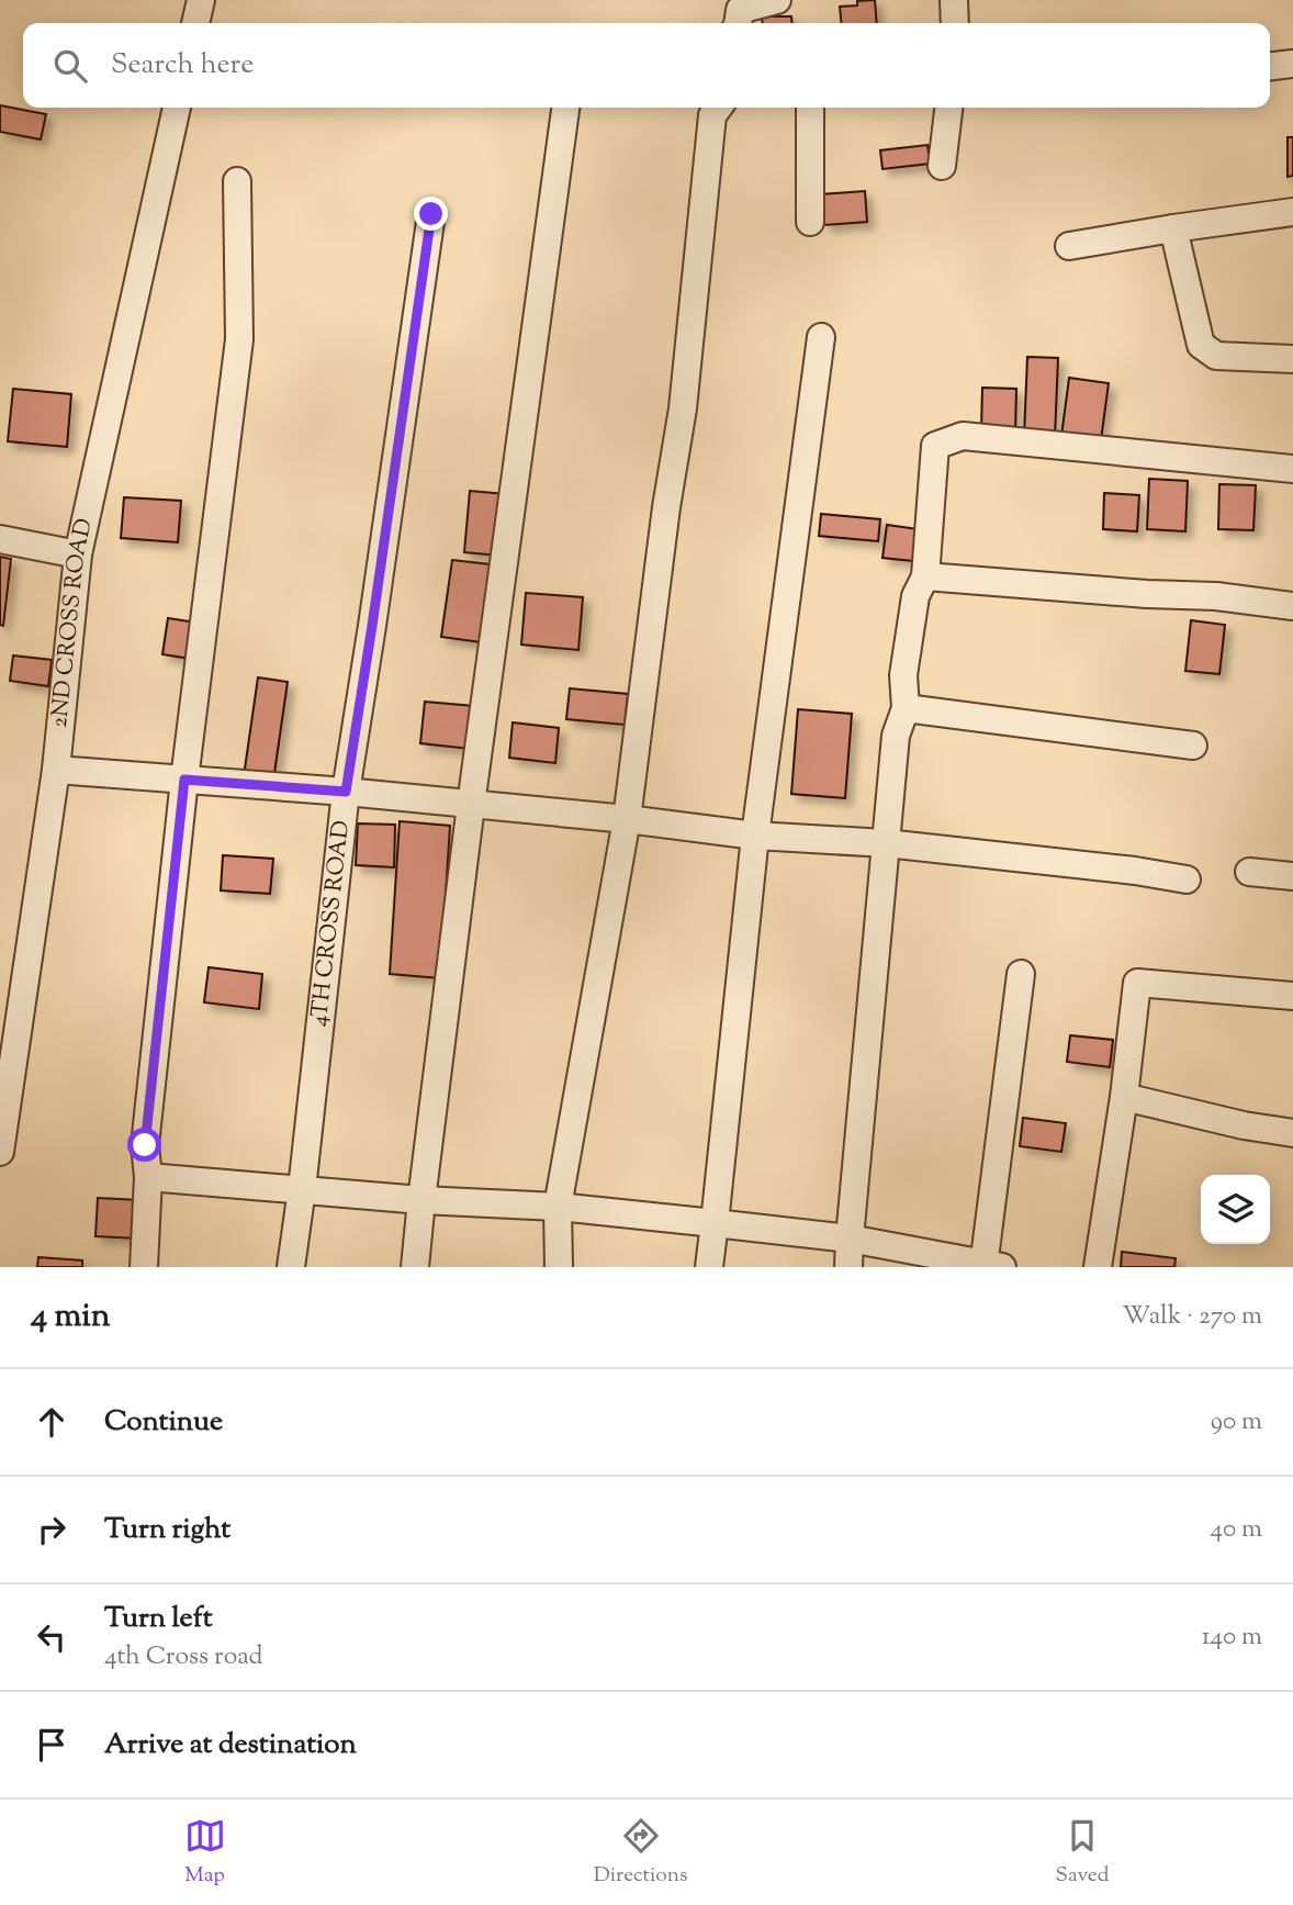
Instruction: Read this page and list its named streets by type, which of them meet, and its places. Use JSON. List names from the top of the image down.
{
  "streets": {
    "street": ["2ND CROSS ROAD", "4TH CROSS ROAD"]
  },
  "page": {
    "search": "Search here",
    "heading": ["4 min", "Walk · 270 m"],
    "list": [
      ["Continue", "90 m"],
      ["Turn right", "40 m"],
      ["Turn left", "4th Cross road", "140 m"],
      "Arrive at destination"
    ],
    "nav": ["Map", "Directions", "Saved"]
  }
}
